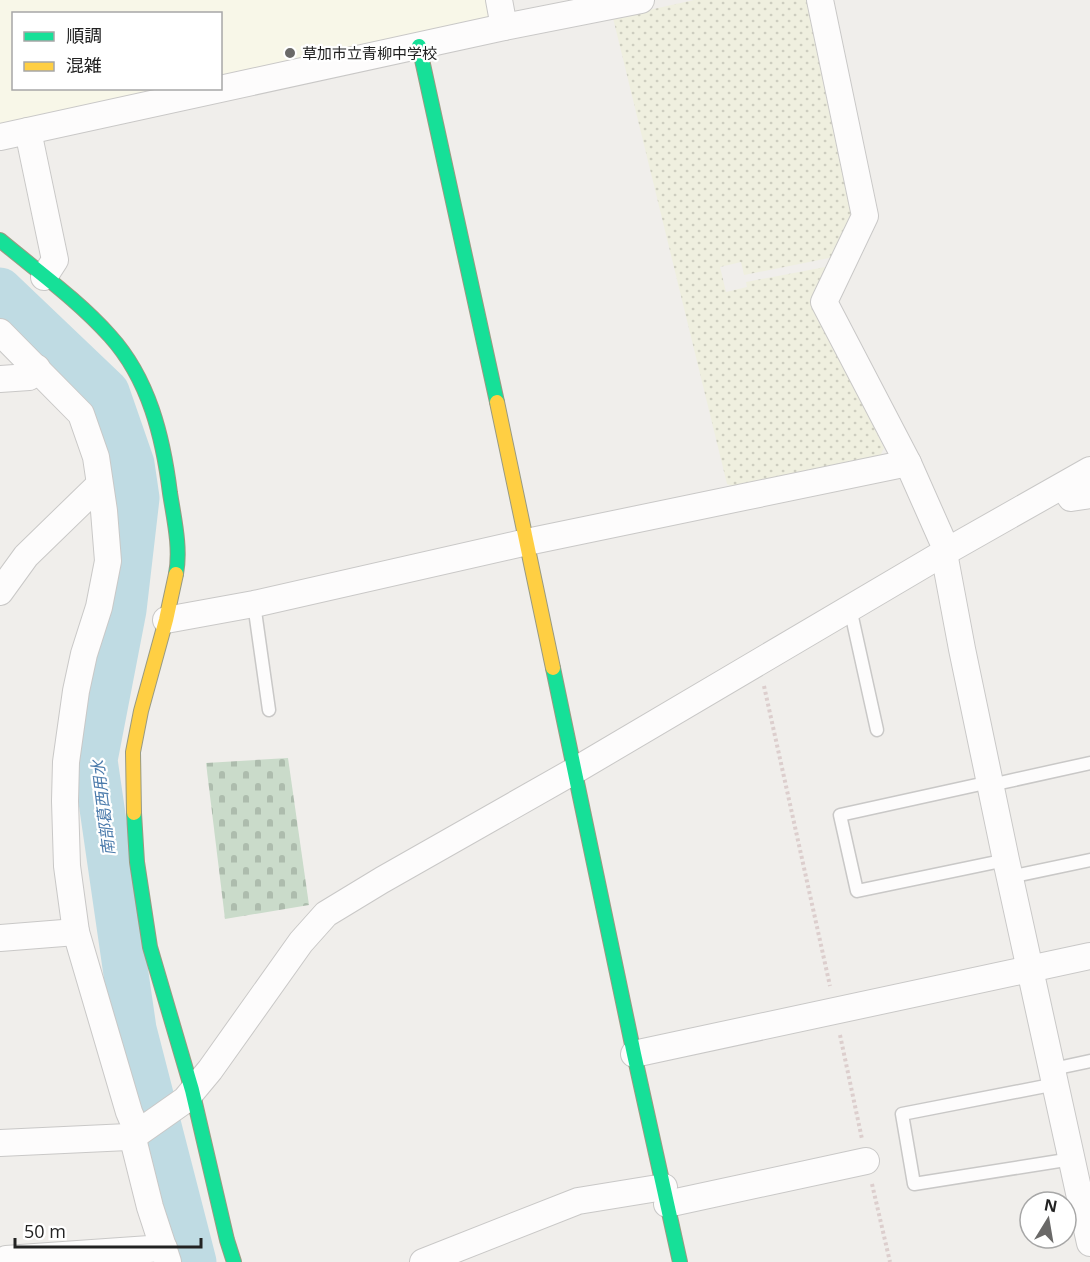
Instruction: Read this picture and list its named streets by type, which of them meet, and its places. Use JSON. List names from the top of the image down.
{
  "water": ["南部葛西用水"],
  "places": ["草加市立青柳中学校"],
  "legend": ["順調", "混雑"],
  "scale_bar": "50 m",
  "north": "top"
}
